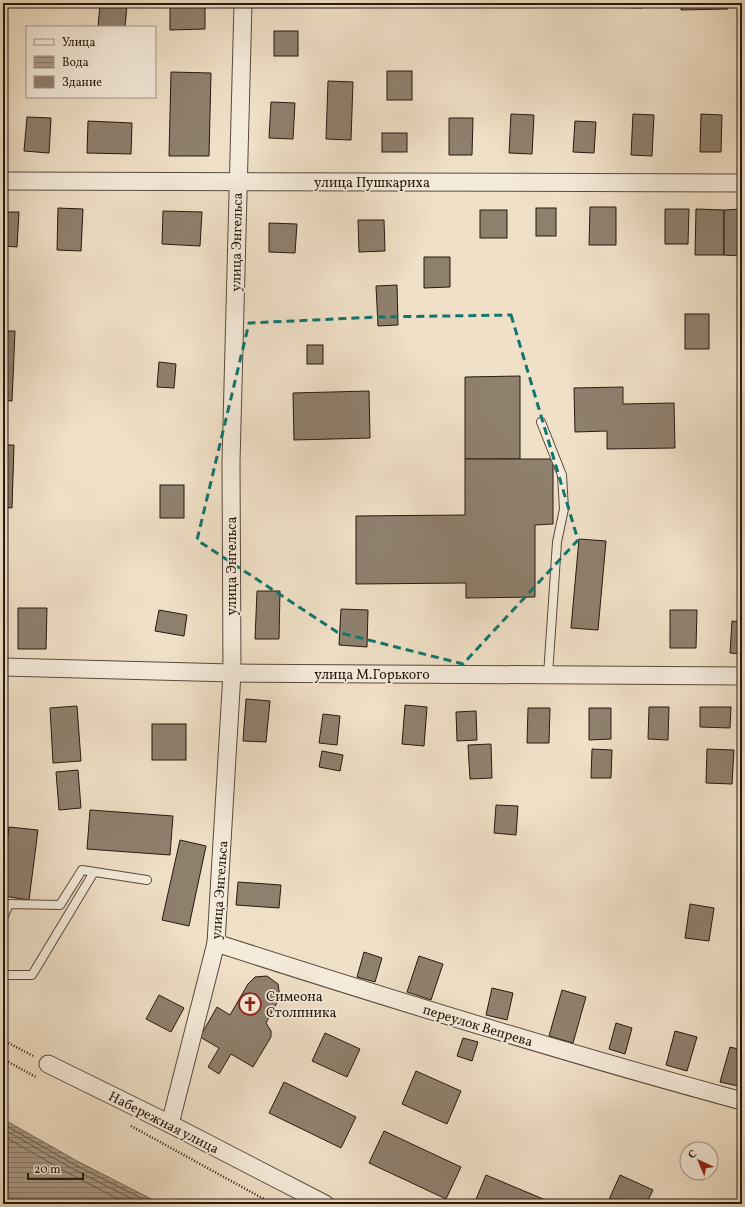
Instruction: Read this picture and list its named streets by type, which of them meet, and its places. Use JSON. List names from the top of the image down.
{
  "streets": {
    "street": [
      "улица Пушкариха",
      "улица Энгельса",
      "улица М.Горького",
      "переулок Вепрева",
      "Набережная улица"
    ]
  },
  "crossings": [
    ["улица Пушкариха", "улица Энгельса"],
    ["улица Энгельса", "улица М.Горького"],
    ["улица Энгельса", "переулок Вепрева"],
    ["улица Энгельса", "Набережная улица"]
  ],
  "places": {
    "church": ["Симеона Столпника"]
  },
  "legend": ["Улица", "Вода", "Здание"],
  "scale_bar": "20 m",
  "north": "top left"
}
